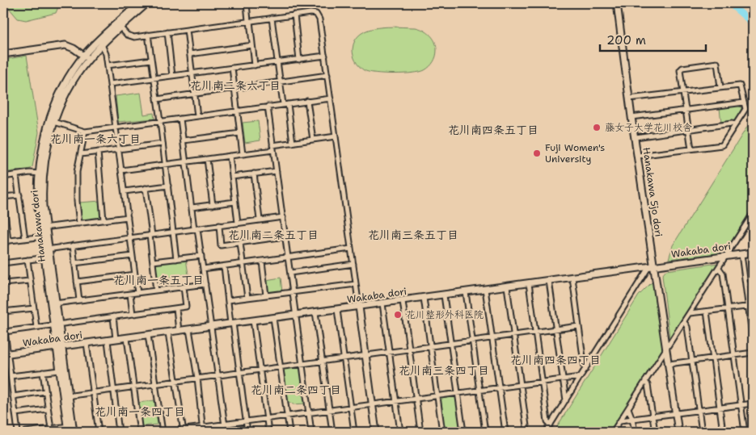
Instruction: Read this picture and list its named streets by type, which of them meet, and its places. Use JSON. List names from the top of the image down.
{
  "streets": {
    "street": ["Hanakawa 5jo dori", "Hanakawa dori", "Wakaba dori"]
  },
  "crossings": [
    ["Hanakawa 5jo dori", "Wakaba dori"],
    ["Hanakawa dori", "Wakaba dori"]
  ],
  "districts": [
    "花川南二条六丁目",
    "花川南四条五丁目",
    "花川南一条六丁目",
    "花川南二条五丁目",
    "花川南三条五丁目",
    "花川南一条五丁目",
    "花川南四条四丁目",
    "花川南三条四丁目",
    "花川南二条四丁目",
    "花川南一条四丁目"
  ],
  "places": ["藤女子大学花川校舎", "Fuji Women's University", "花川整形外科医院"],
  "scale_bar": "200 m"
}
